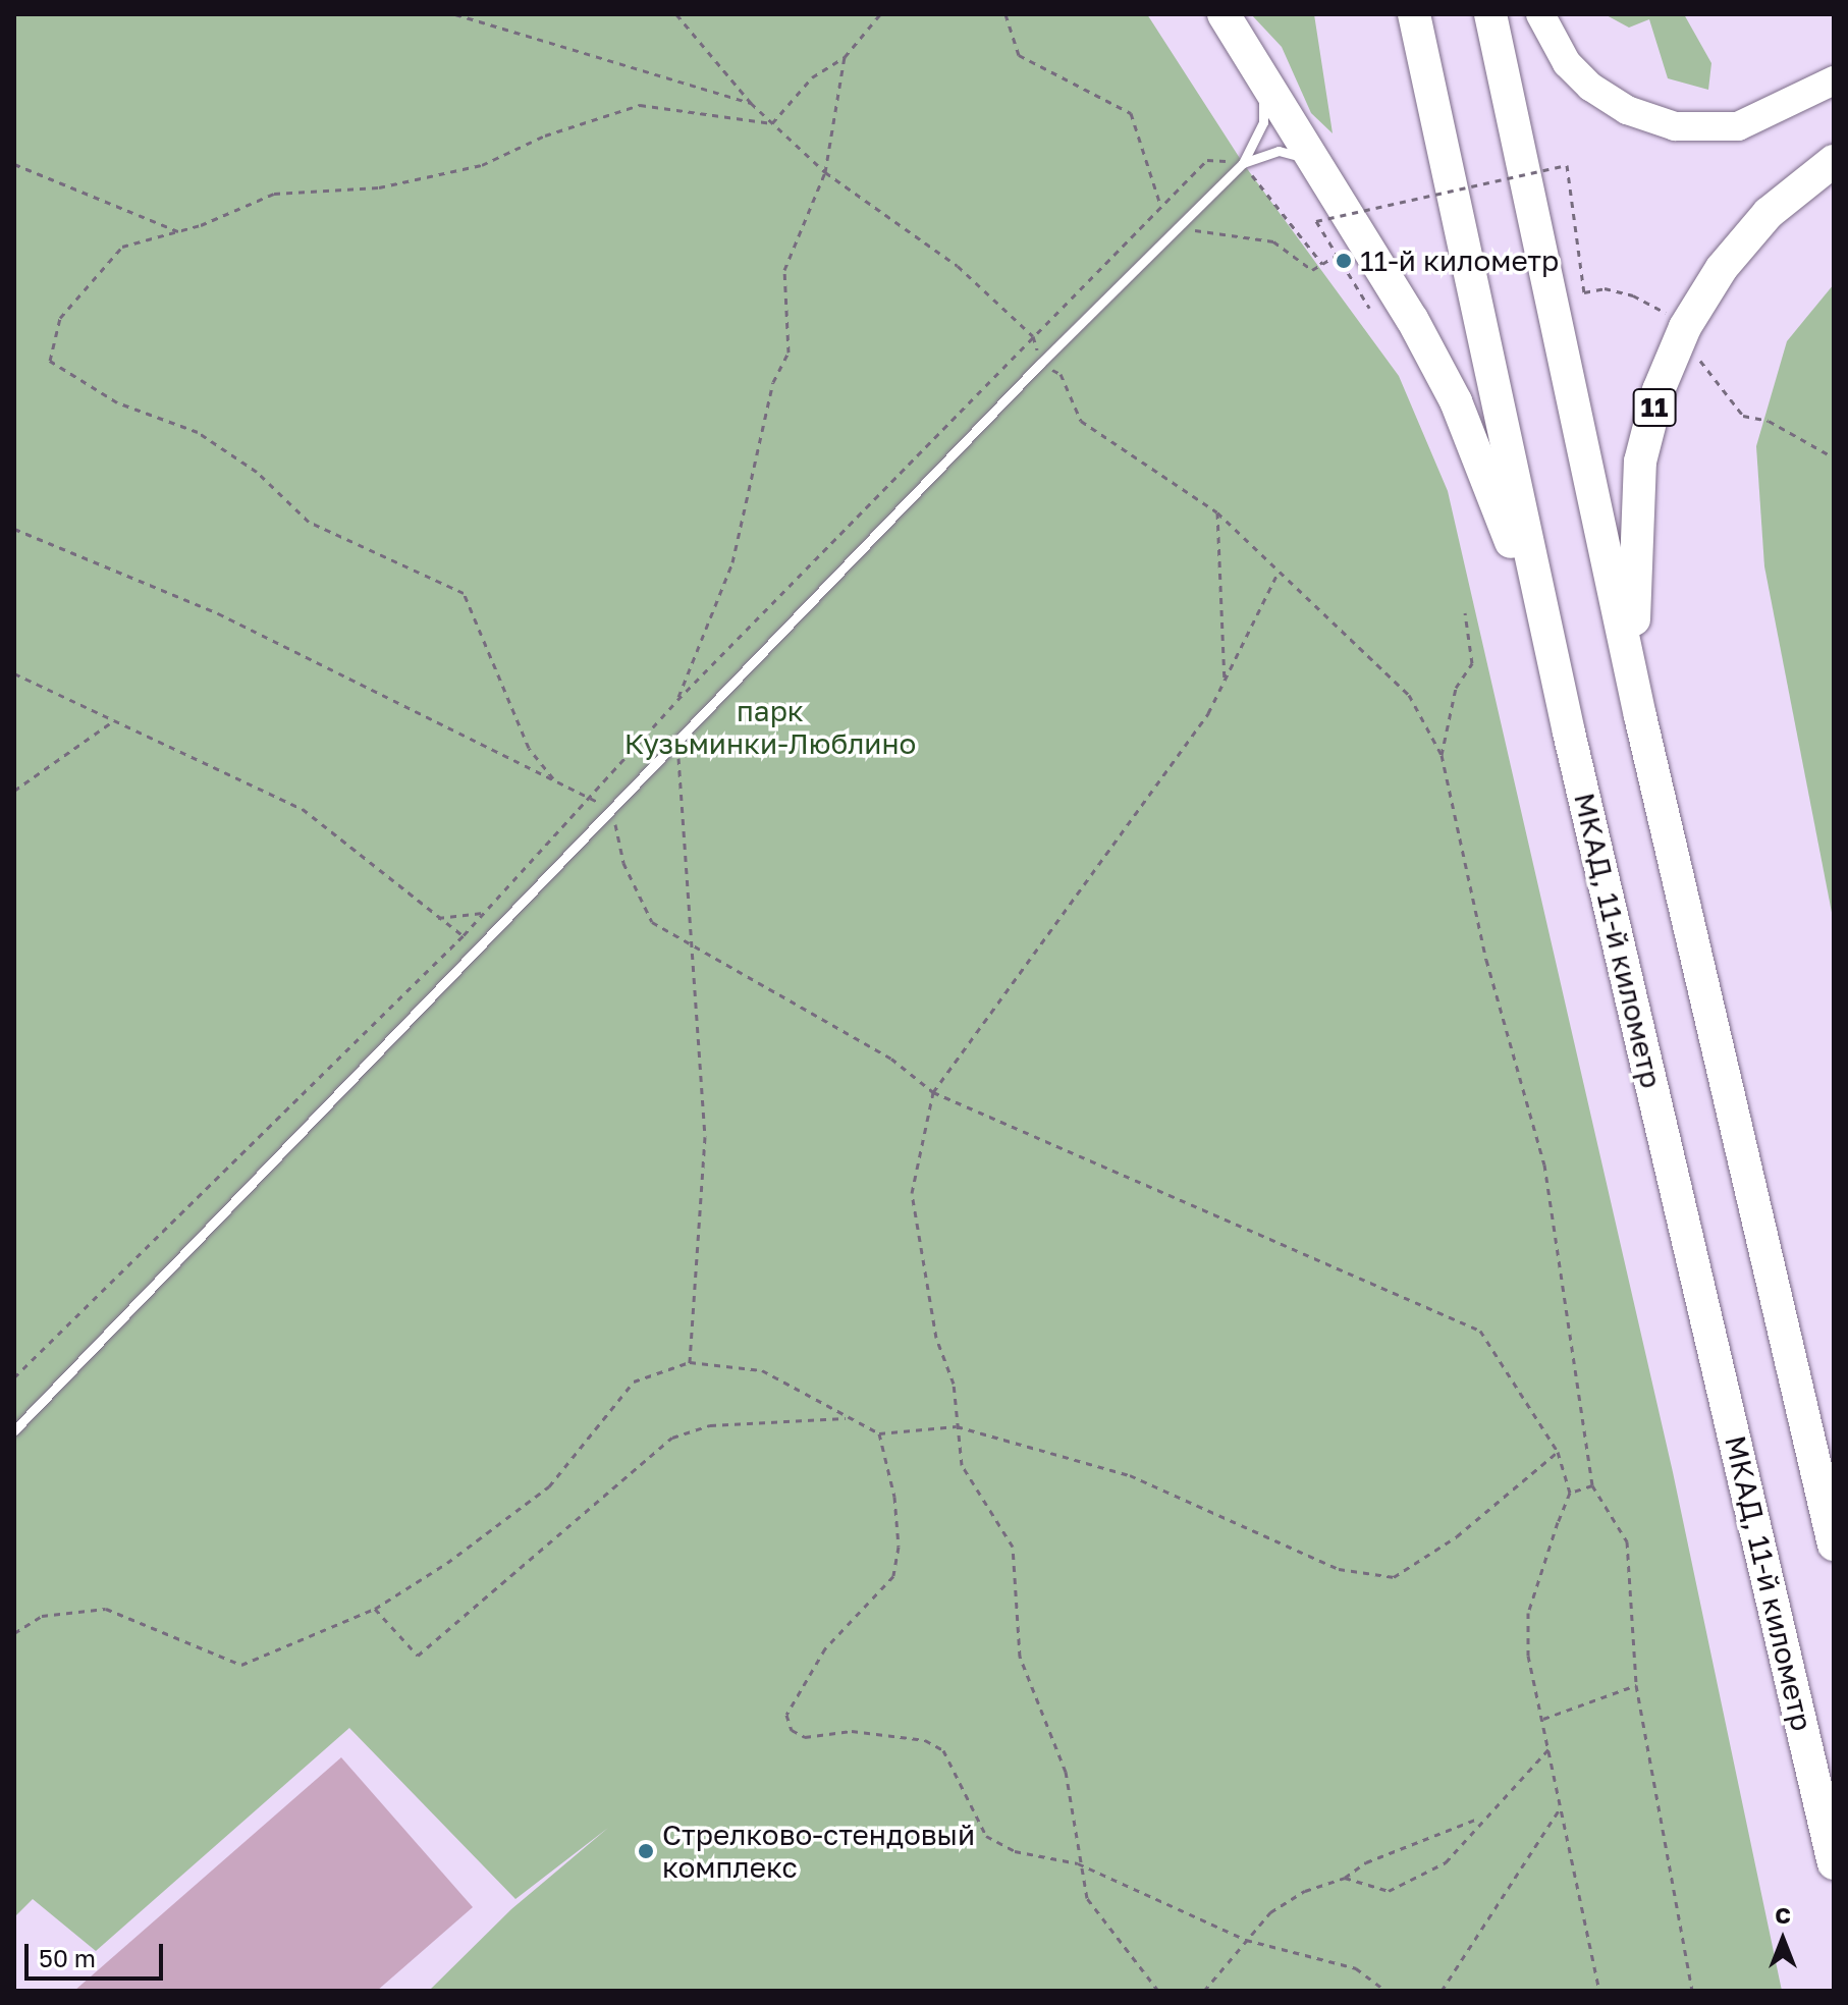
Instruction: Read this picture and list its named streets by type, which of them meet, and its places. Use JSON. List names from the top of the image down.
{
  "streets": {
    "highway": ["11", "МКАД, 11-й километр"]
  },
  "parks": ["парк Кузьминки-Люблино"],
  "places": ["11-й километр", "Стрелково-стендовый комплекс"],
  "scale_bar": "50 m",
  "north": "top"
}
